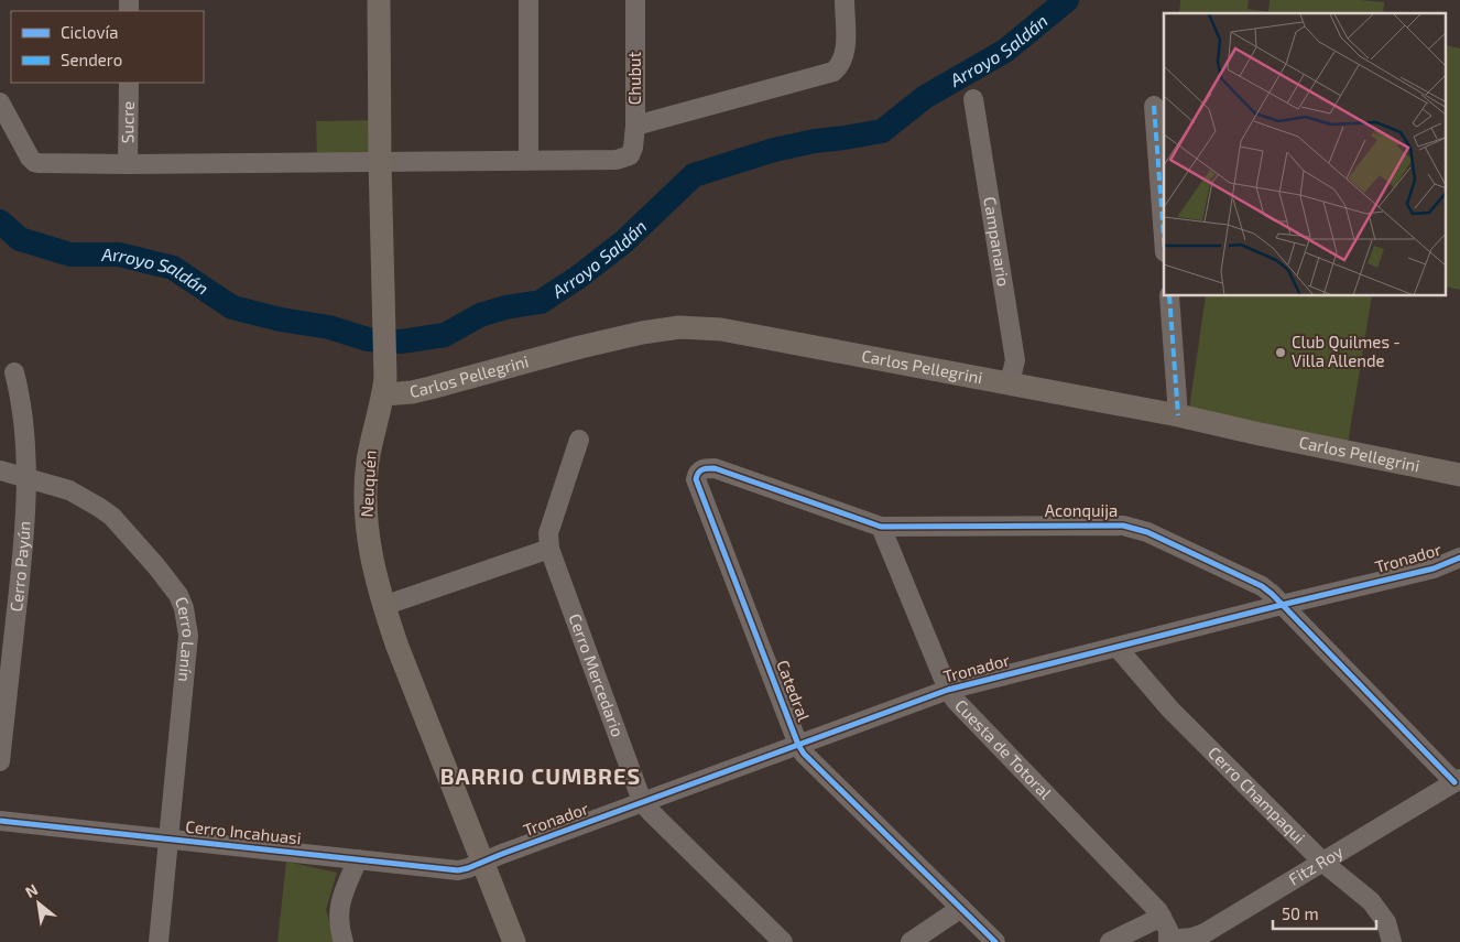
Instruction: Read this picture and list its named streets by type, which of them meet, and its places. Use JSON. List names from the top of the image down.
{
  "streets": {
    "main road": ["Carlos Pellegrini", "Neuquén"],
    "street": [
      "Chubut",
      "Sucre",
      "Campanario",
      "Aconquija",
      "Tronador",
      "Cerro Payún",
      "Cerro Lanín",
      "Cerro Mercedario",
      "Catedral",
      "Cuesta de Totoral",
      "Cerro Champaqui",
      "Cerro Incahuasi",
      "Fitz Roy"
    ]
  },
  "crossings": [
    ["Campanario", "Carlos Pellegrini"],
    ["Carlos Pellegrini", "Neuquén"],
    ["Neuquén", "Tronador"],
    ["Neuquén", "Cerro Incahuasi"],
    ["Aconquija", "Tronador"],
    ["Aconquija", "Catedral"],
    ["Aconquija", "Cuesta de Totoral"],
    ["Aconquija", "Fitz Roy"],
    ["Tronador", "Cerro Mercedario"],
    ["Tronador", "Catedral"],
    ["Tronador", "Cuesta de Totoral"],
    ["Tronador", "Cerro Champaqui"],
    ["Tronador", "Cerro Incahuasi"],
    ["Cerro Payún", "Cerro Lanín"],
    ["Cerro Lanín", "Cerro Incahuasi"],
    ["Cuesta de Totoral", "Fitz Roy"],
    ["Cerro Champaqui", "Fitz Roy"]
  ],
  "districts": ["BARRIO CUMBRES"],
  "water": ["Arroyo Saldán"],
  "places": ["Club Quilmes - Villa Allende"],
  "legend": ["Ciclovía", "Sendero"],
  "scale_bar": "50 m",
  "north": "top left"
}
